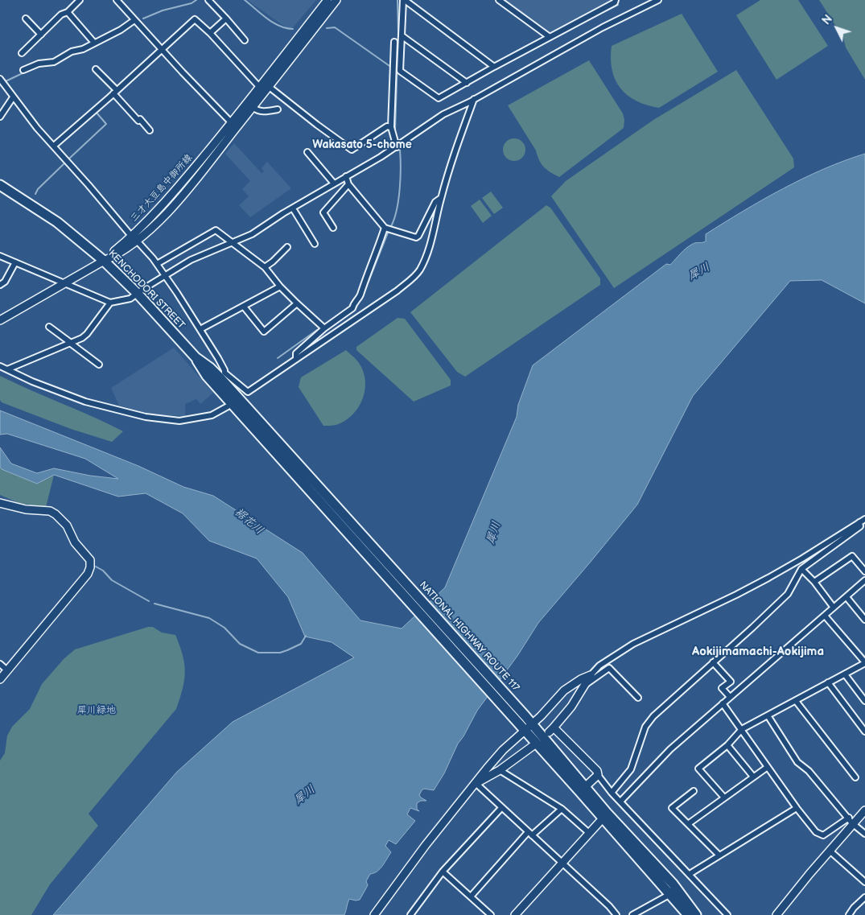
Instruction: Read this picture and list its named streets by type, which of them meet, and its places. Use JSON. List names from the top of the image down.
{
  "streets": {
    "highway": ["KENCHODORI STREET", "NATIONAL HIGHWAY ROUTE 117"],
    "street": ["三才大豆島中御所線"]
  },
  "crossings": [
    ["三才大豆島中御所線", "KENCHODORI STREET"],
    ["KENCHODORI STREET", "NATIONAL HIGHWAY ROUTE 117"]
  ],
  "districts": ["Wakasato 5-chome", "Aokijimamachi-Aokijima"],
  "water": ["犀川", "裾花川"],
  "parks": ["犀川緑地"],
  "north": "top left"
}
